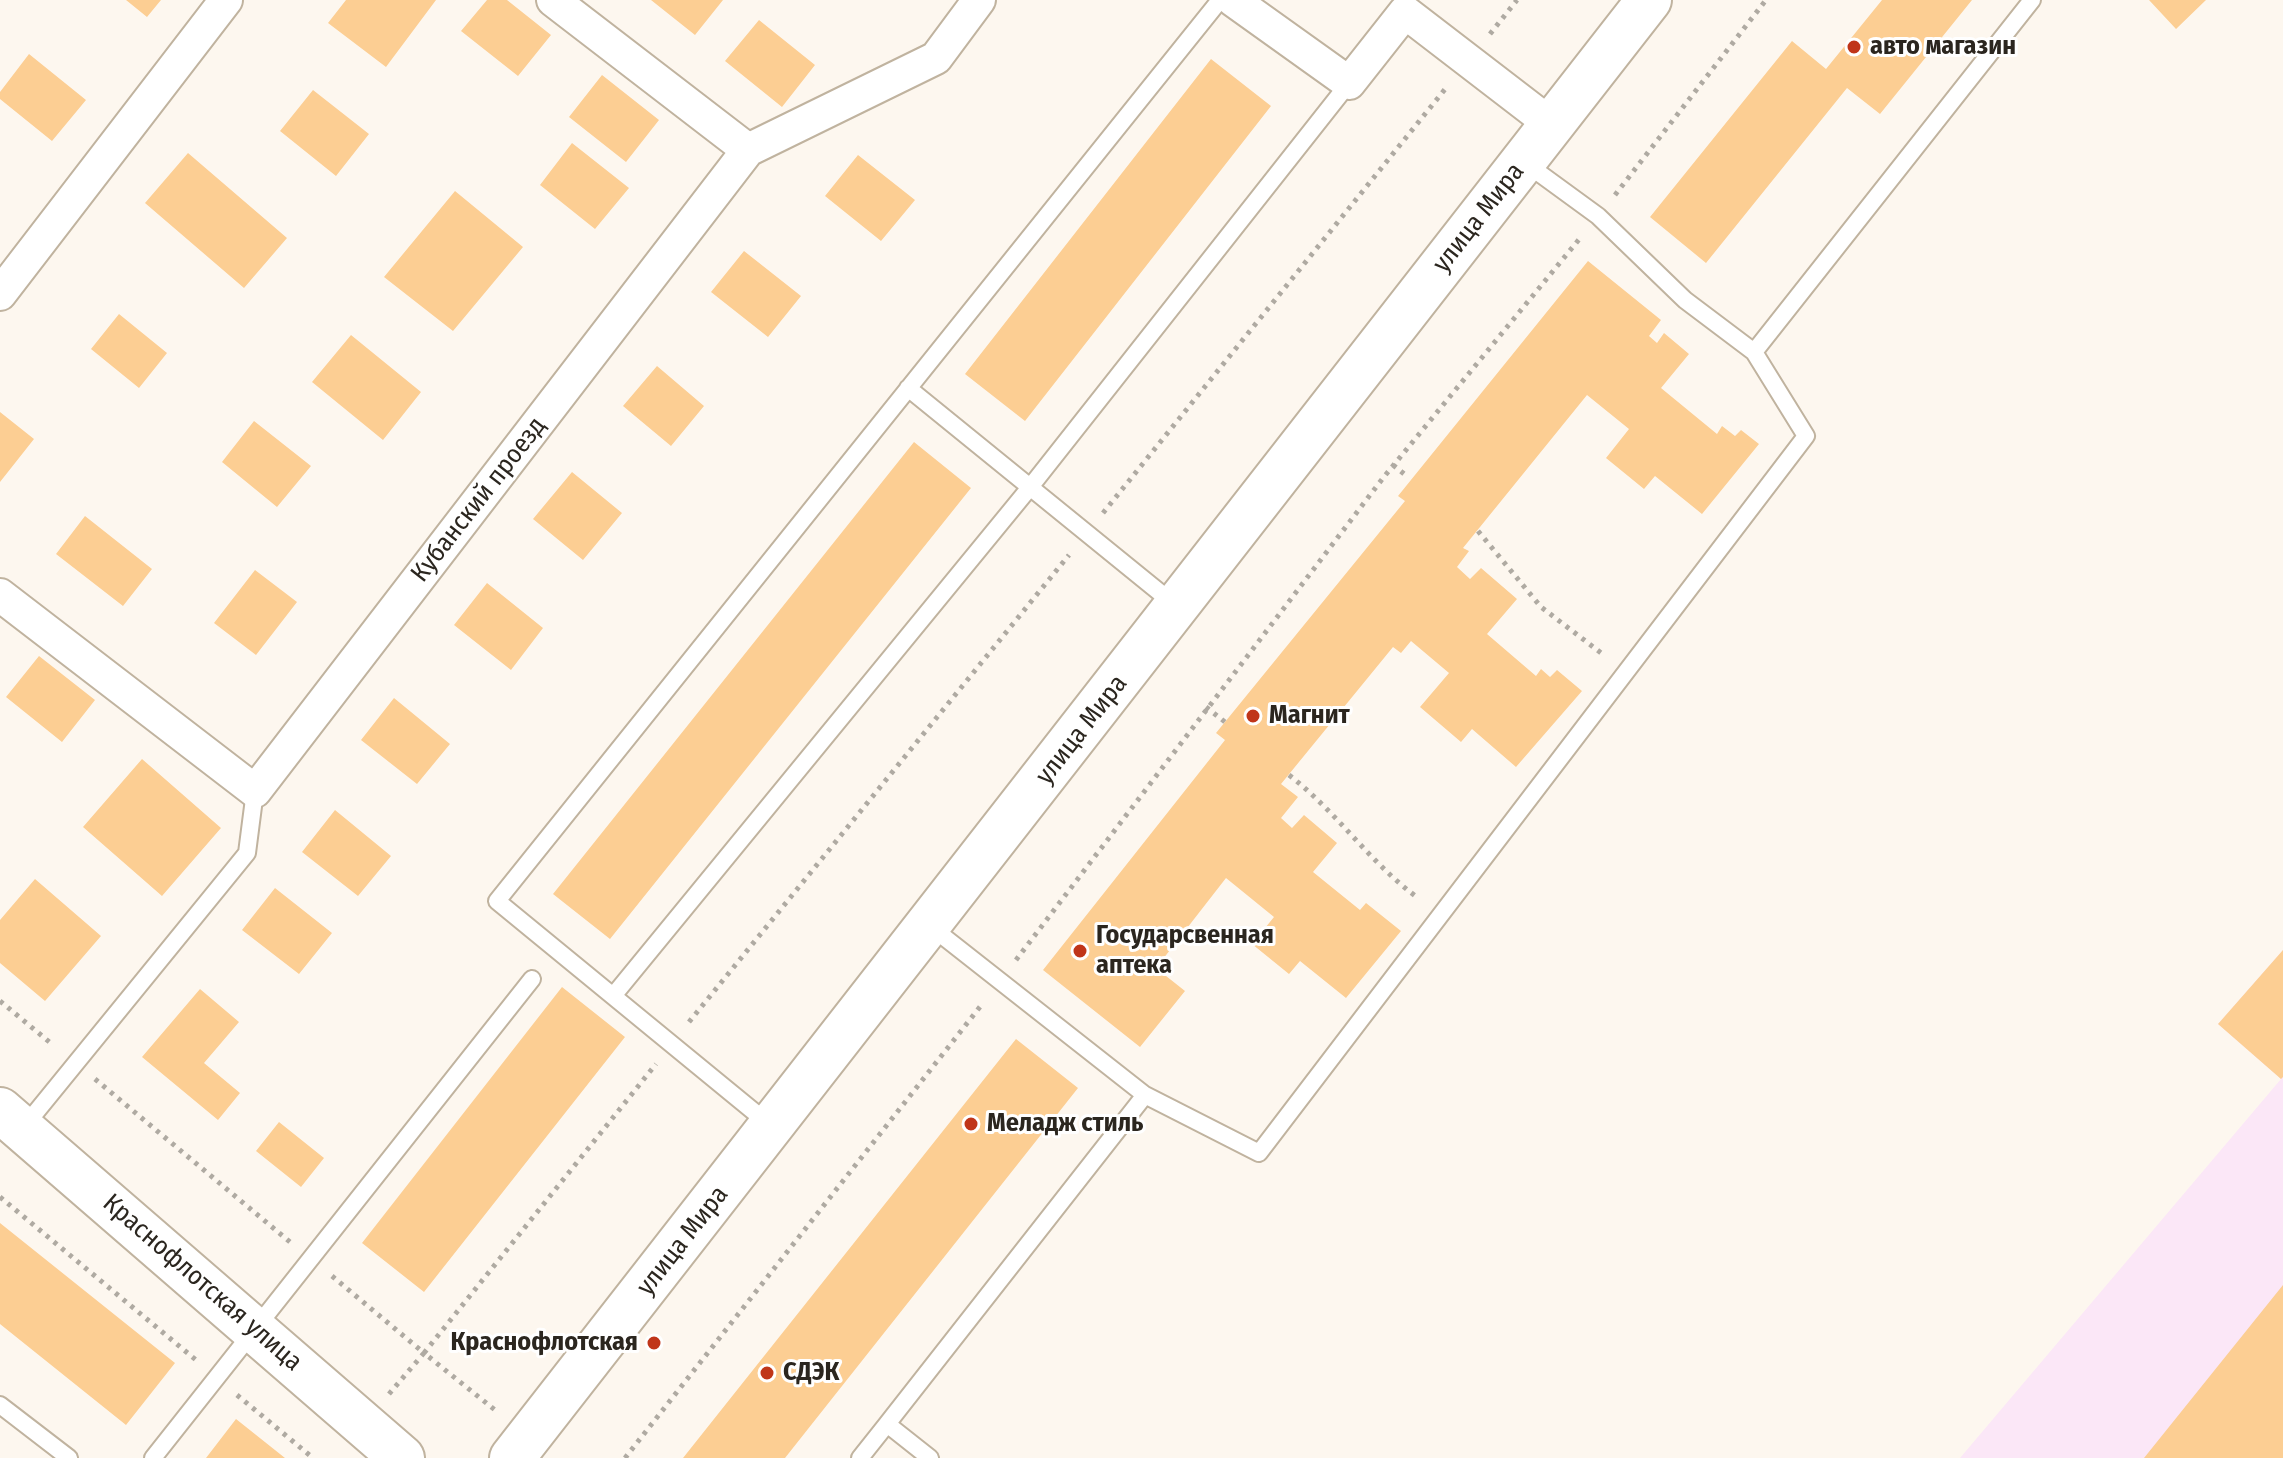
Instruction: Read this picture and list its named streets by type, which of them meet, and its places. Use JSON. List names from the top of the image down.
{
  "streets": {
    "main road": ["улица Мира", "Краснофлотская улица"],
    "street": ["Кубанский проезд"]
  },
  "places": [
    "авто магазин",
    "Магнит",
    "Государсвенная аптека",
    "Меладж стиль",
    "Краснофлотская",
    "СДЭК"
  ]
}
